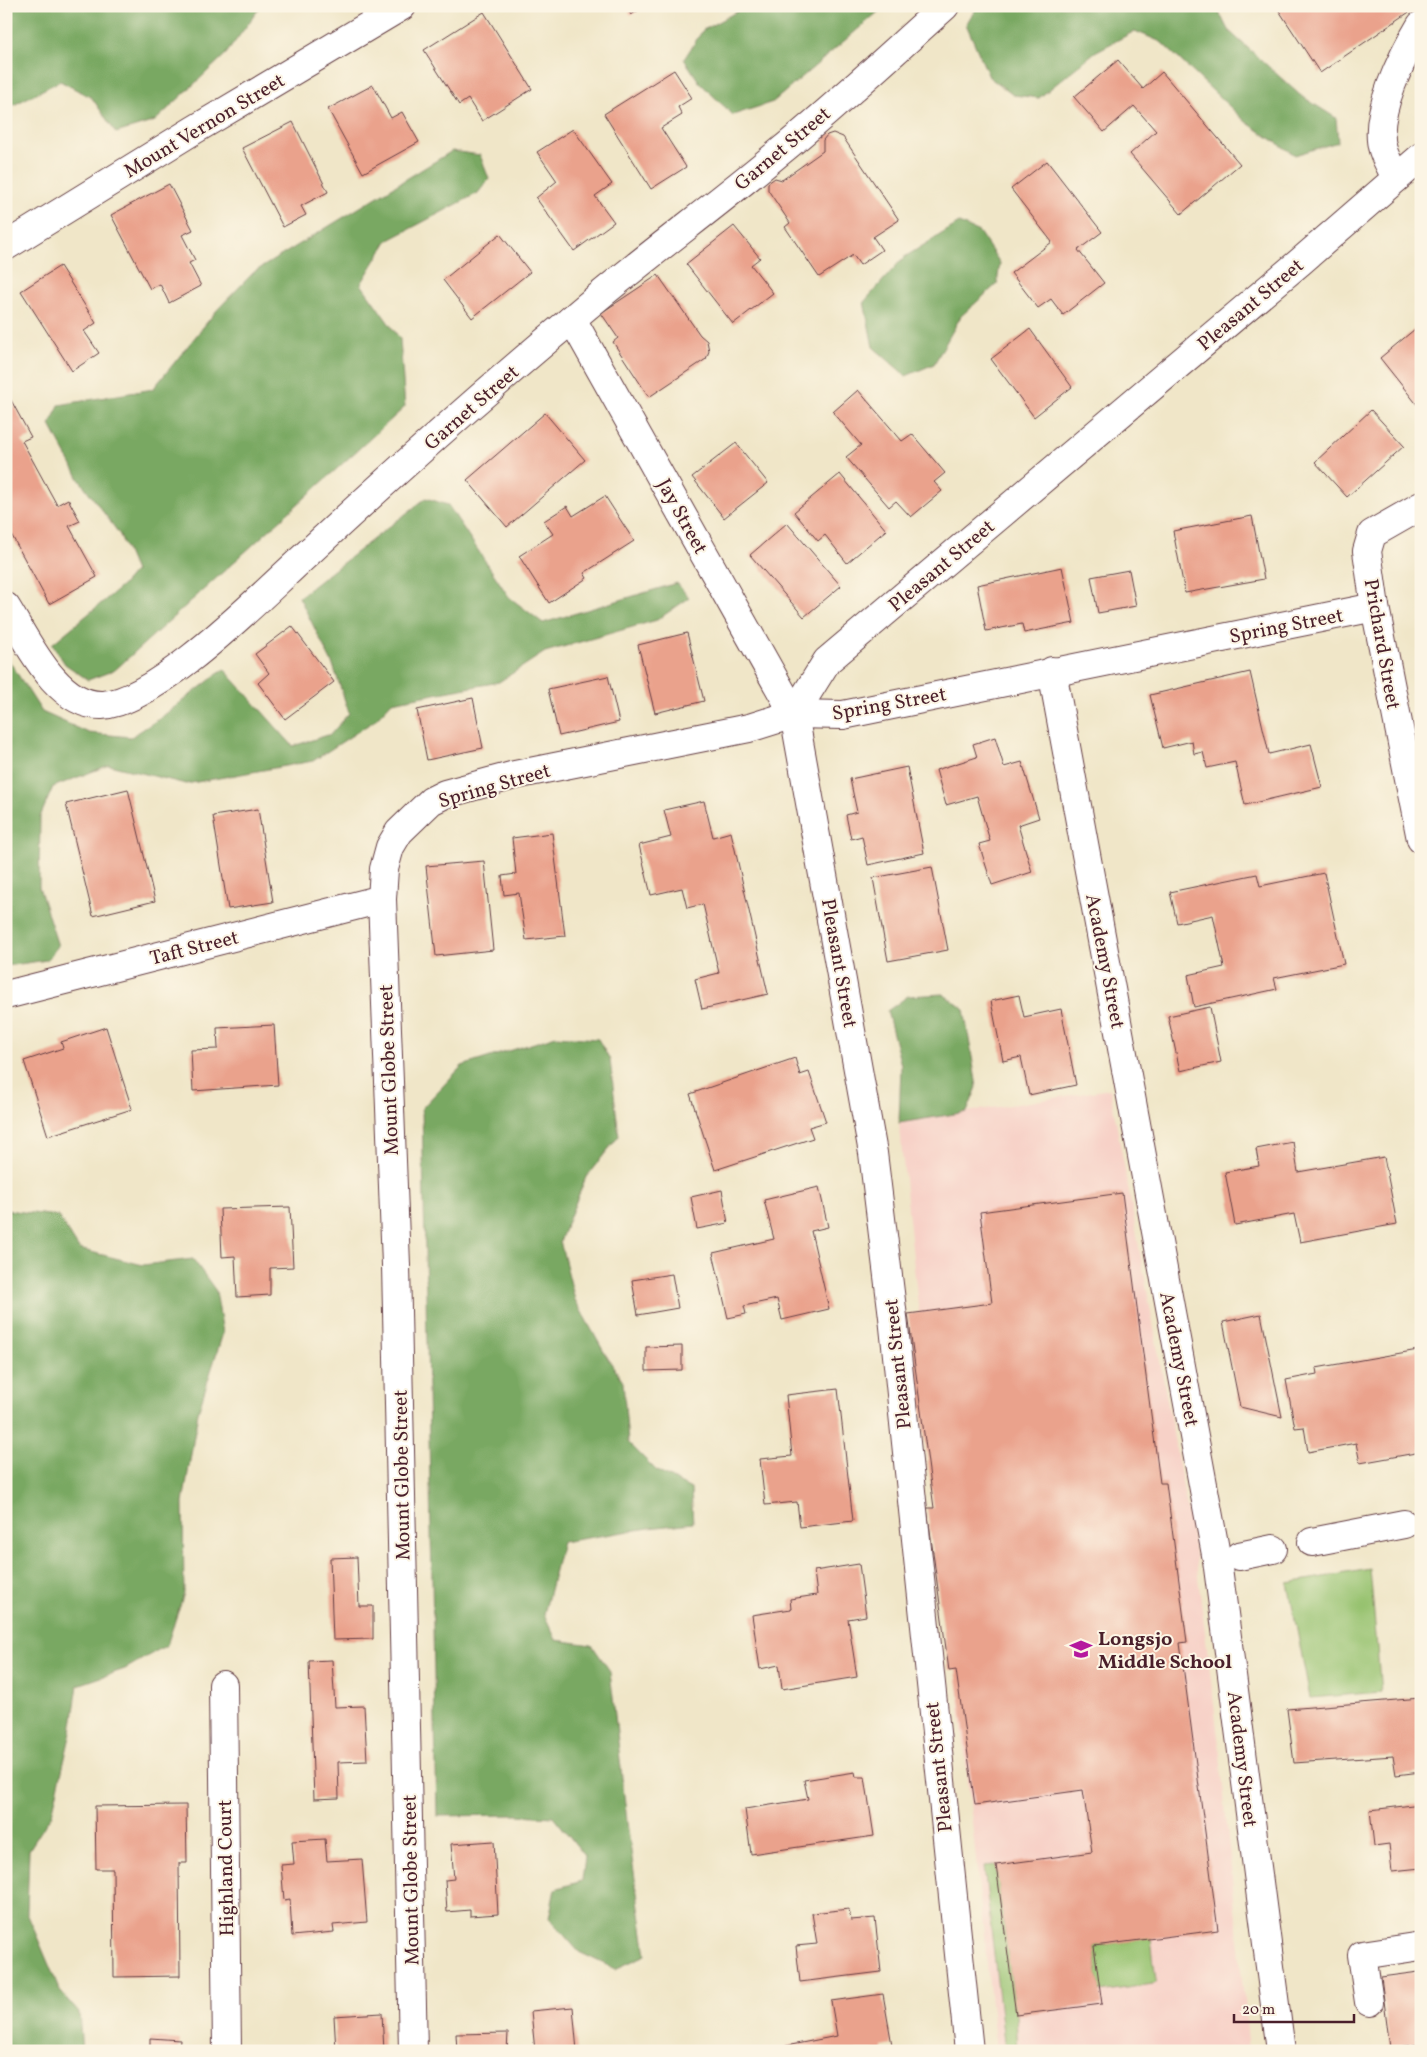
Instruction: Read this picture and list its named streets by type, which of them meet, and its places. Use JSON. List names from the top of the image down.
{
  "streets": {
    "street": [
      "Mount Vernon Street",
      "Garnet Street",
      "Pleasant Street",
      "Jay Street",
      "Spring Street",
      "Prichard Street",
      "Taft Street",
      "Academy Street",
      "Mount Globe Street",
      "Highland Court"
    ]
  },
  "crossings": [
    ["Garnet Street", "Jay Street"],
    ["Pleasant Street", "Jay Street"],
    ["Pleasant Street", "Spring Street"],
    ["Jay Street", "Spring Street"],
    ["Spring Street", "Prichard Street"],
    ["Spring Street", "Taft Street"],
    ["Spring Street", "Academy Street"],
    ["Spring Street", "Mount Globe Street"],
    ["Taft Street", "Mount Globe Street"]
  ],
  "places": {
    "school or university": ["Longsjo Middle School"]
  },
  "scale_bar": "20 m"
}
